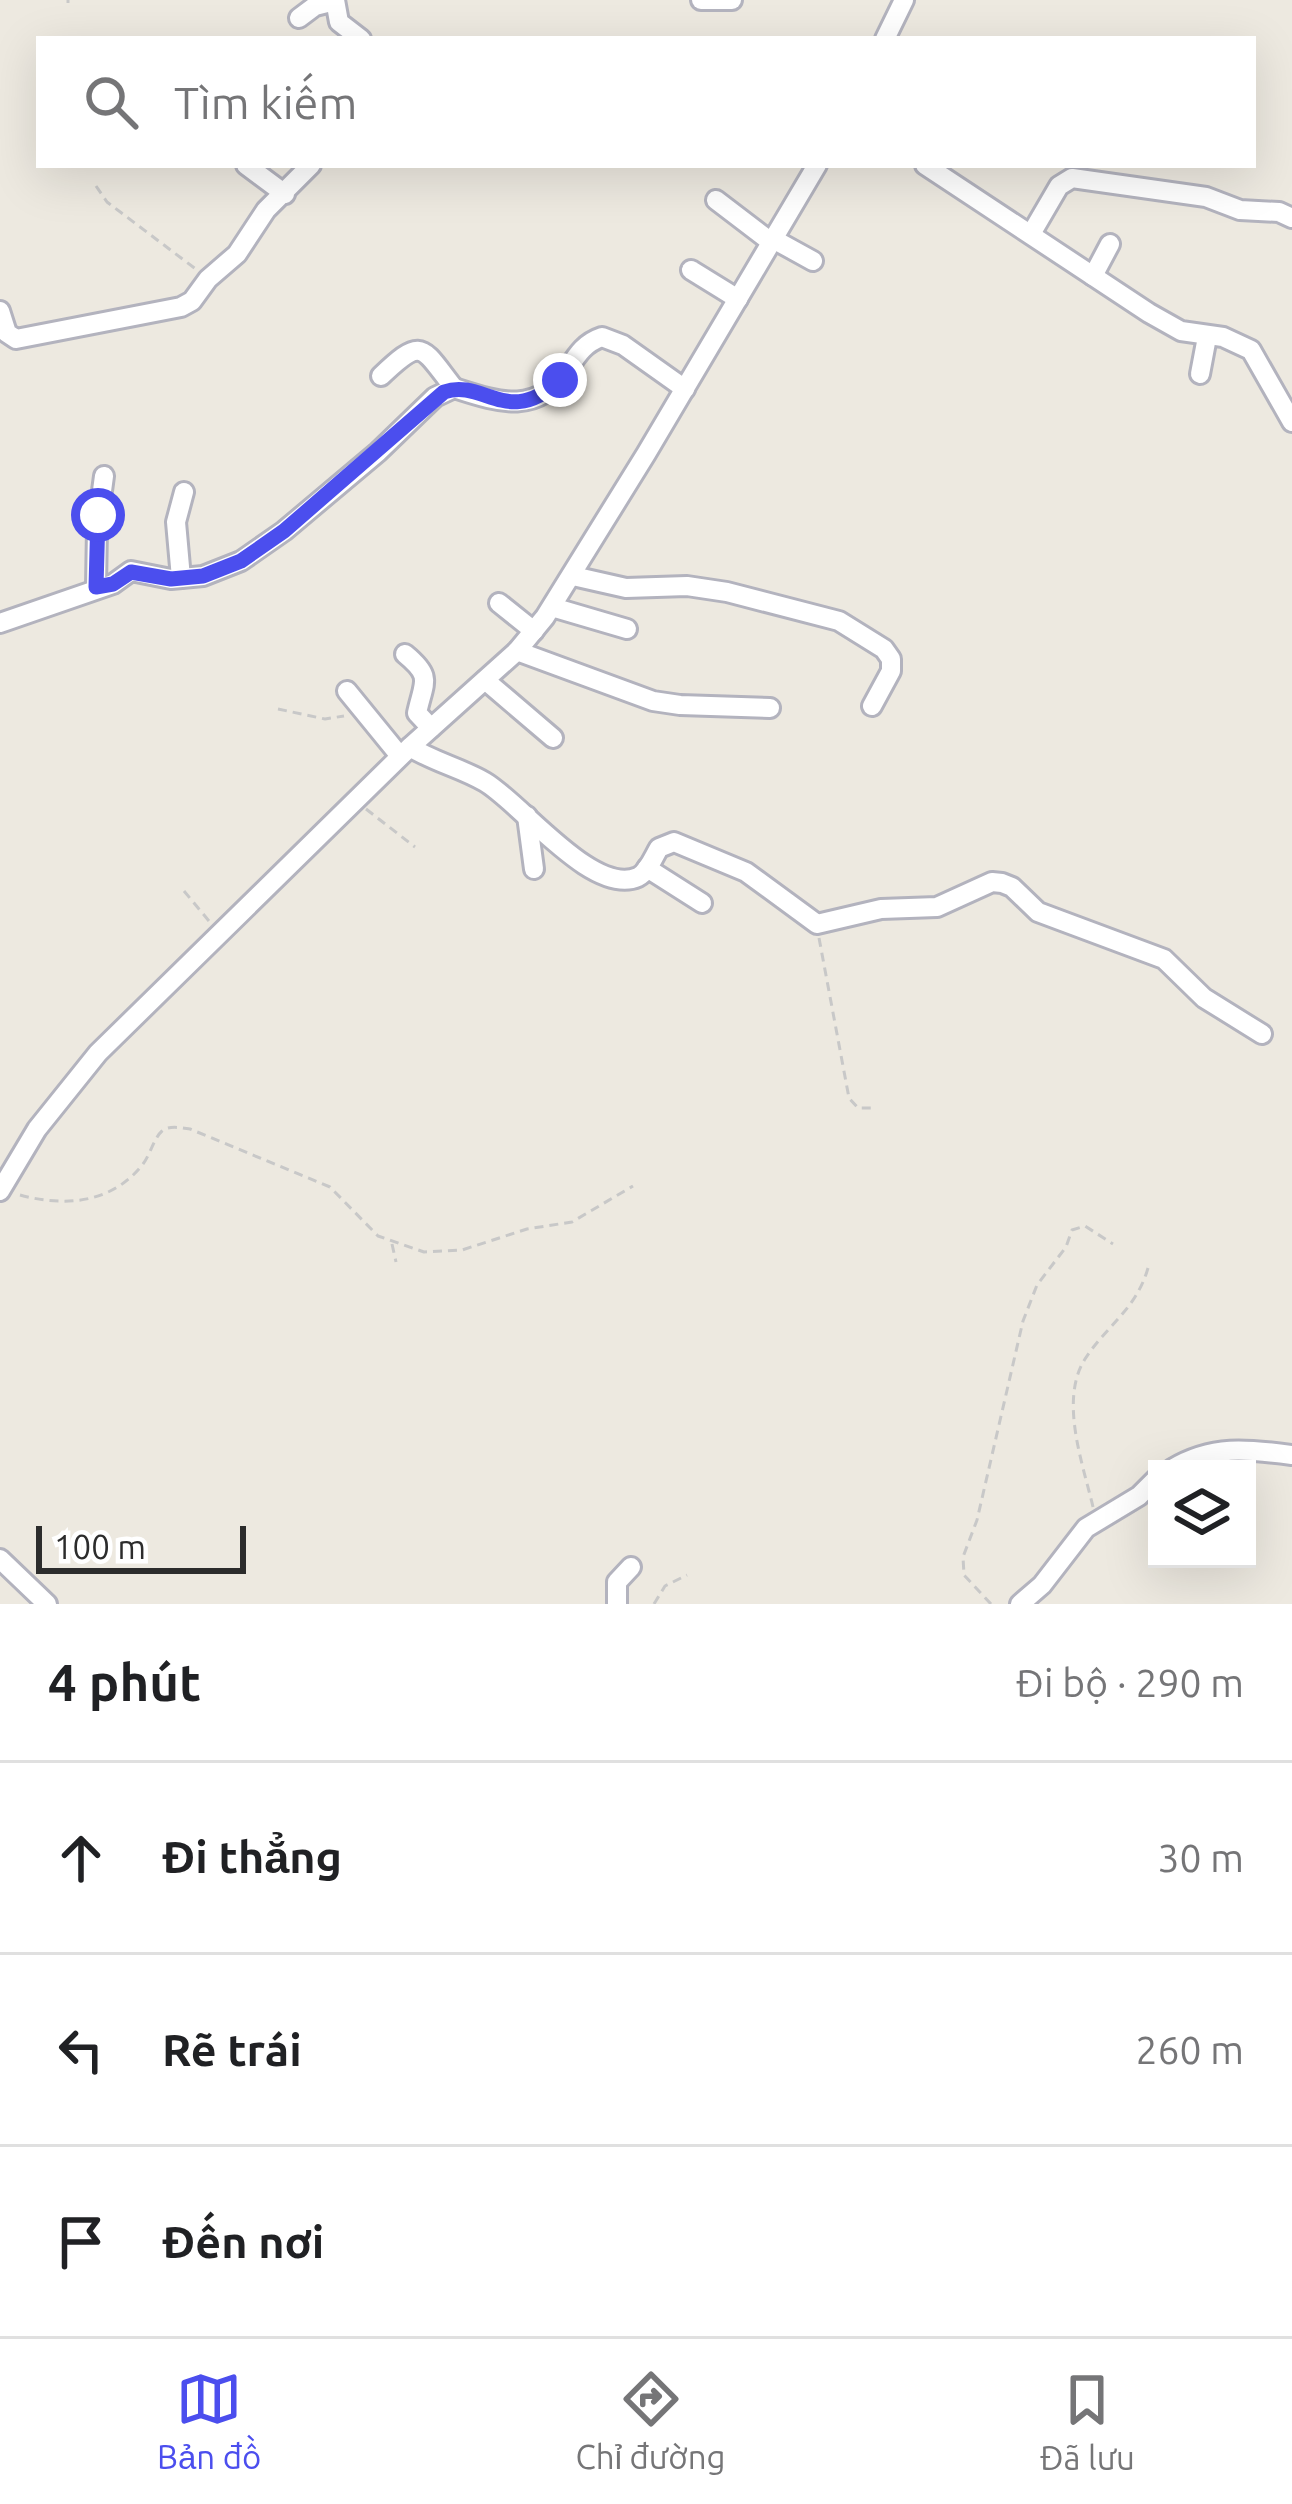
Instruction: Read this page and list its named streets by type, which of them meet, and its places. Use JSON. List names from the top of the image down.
{
  "scale_bar": "100 m",
  "page": {
    "search": "Tìm kiếm",
    "scale": "100 m",
    "heading": ["4 phút", "Đi bộ · 290 m"],
    "list": [
      ["Đi thẳng", "30 m"],
      ["Rẽ trái", "260 m"],
      "Đến nơi"
    ],
    "nav": ["Bản đồ", "Chỉ đường", "Đã lưu"]
  }
}
